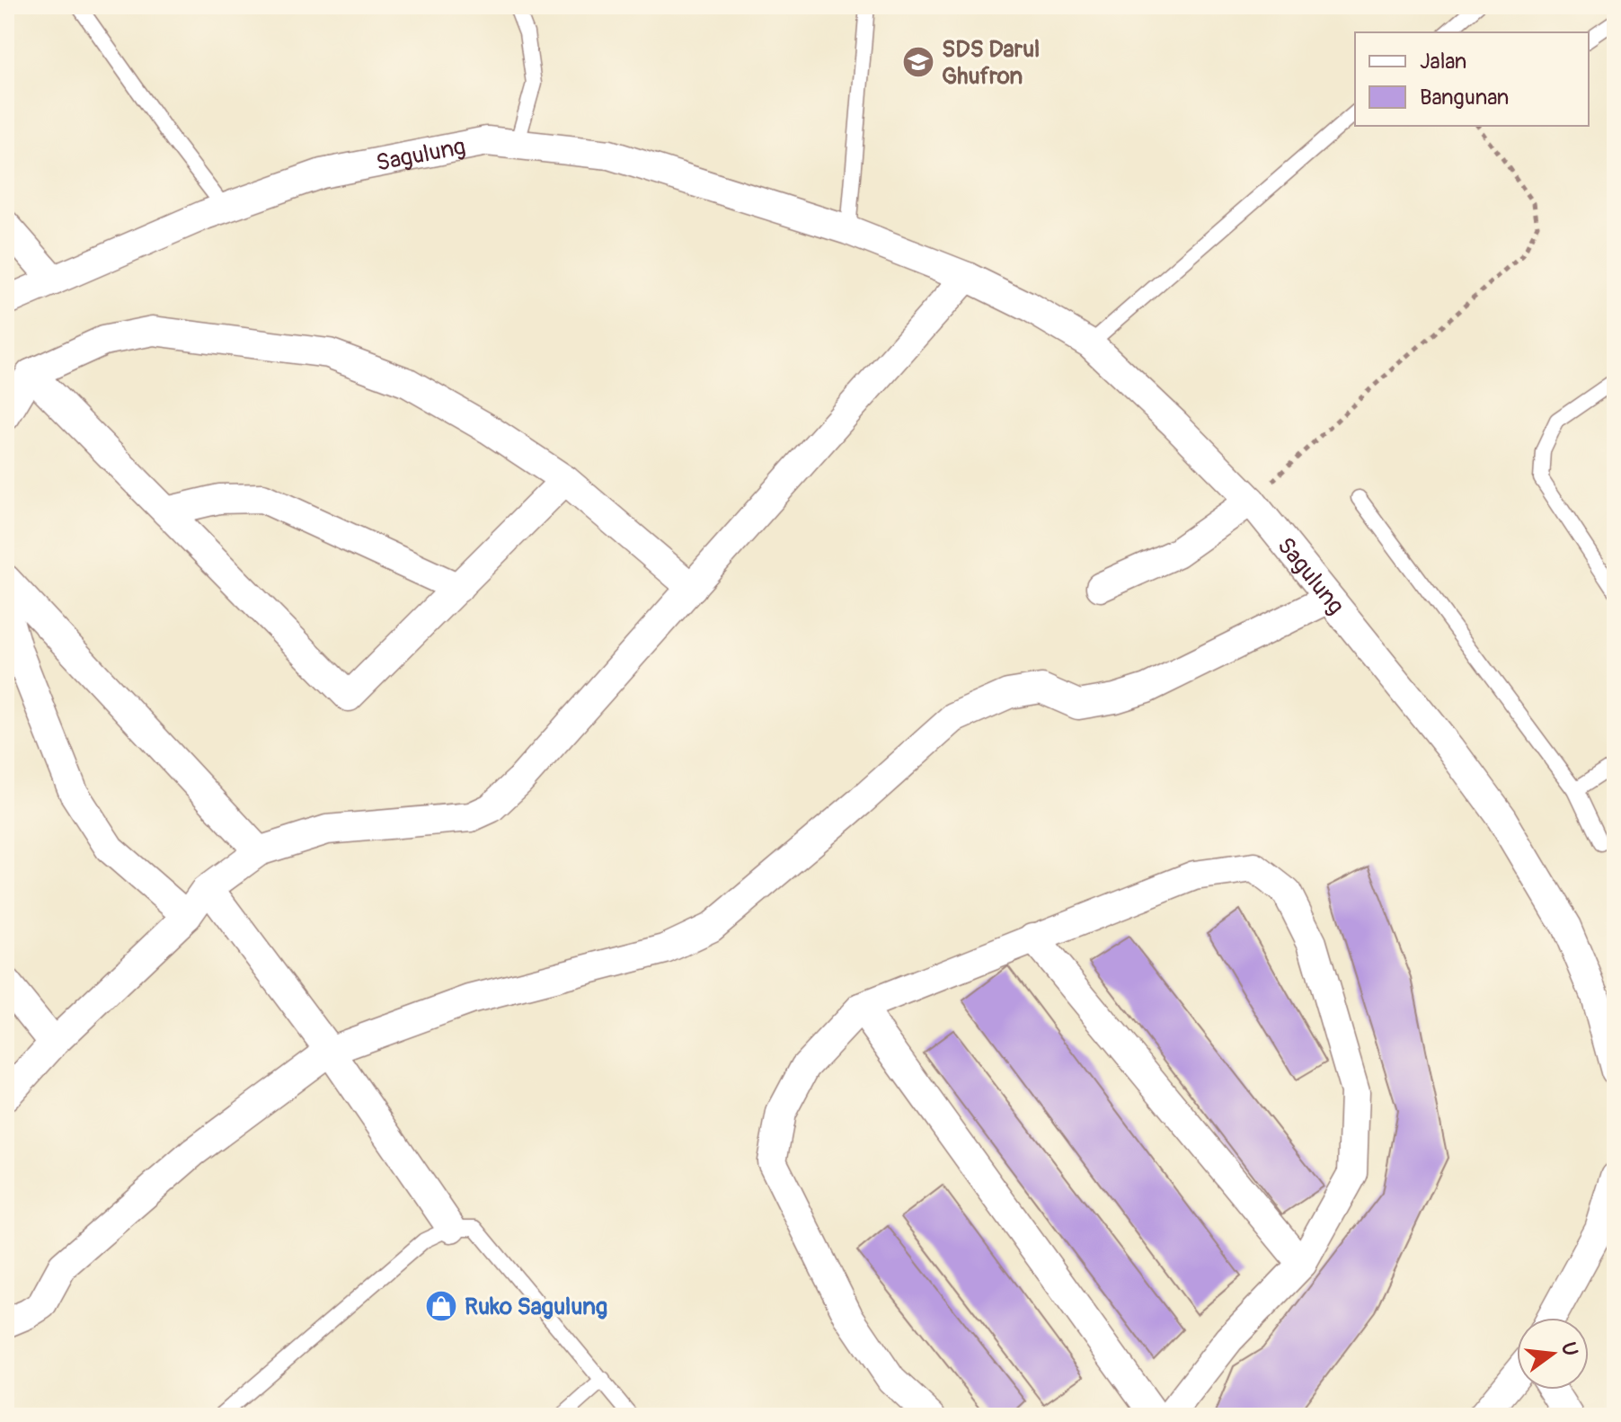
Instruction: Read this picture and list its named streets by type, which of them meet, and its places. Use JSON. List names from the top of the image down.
{
  "streets": {
    "street": ["Sagulung"]
  },
  "places": {
    "school or university": ["SDS Darul Ghufron"],
    "shop": ["Ruko Sagulung"]
  },
  "legend": ["Jalan", "Bangunan"],
  "north": "right"
}
